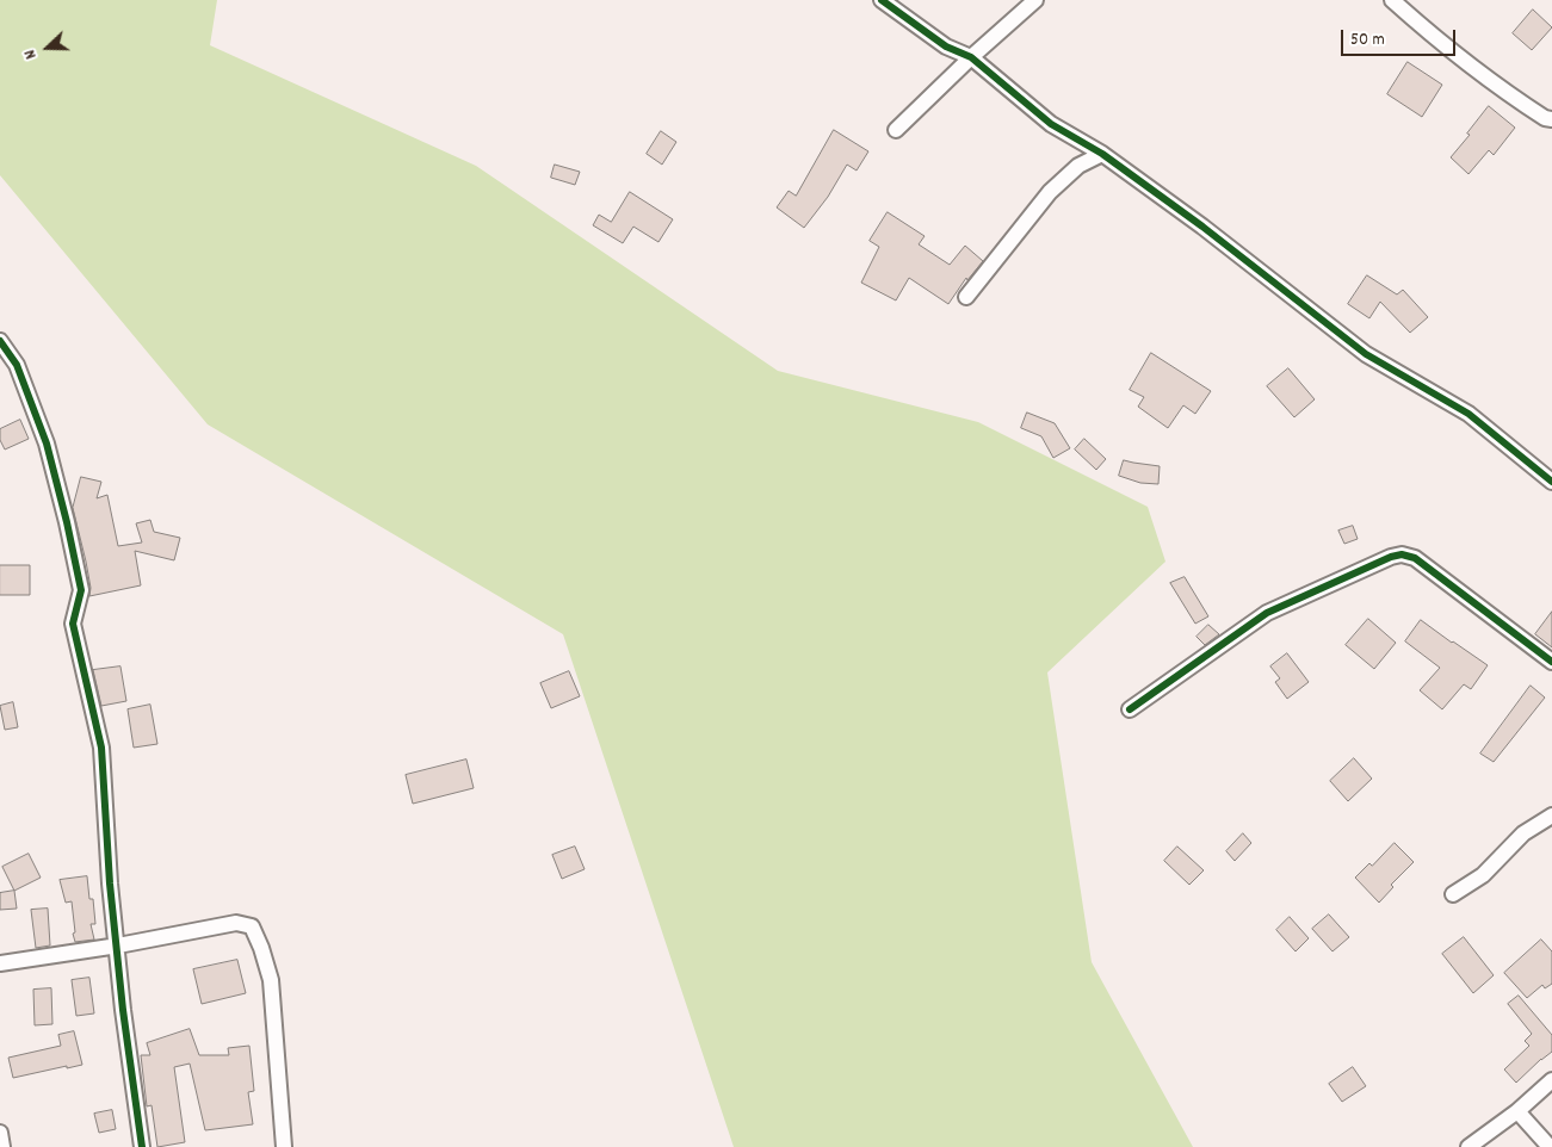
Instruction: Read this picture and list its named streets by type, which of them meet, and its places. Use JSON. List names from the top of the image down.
{
  "scale_bar": "50 m",
  "north": "left"
}
